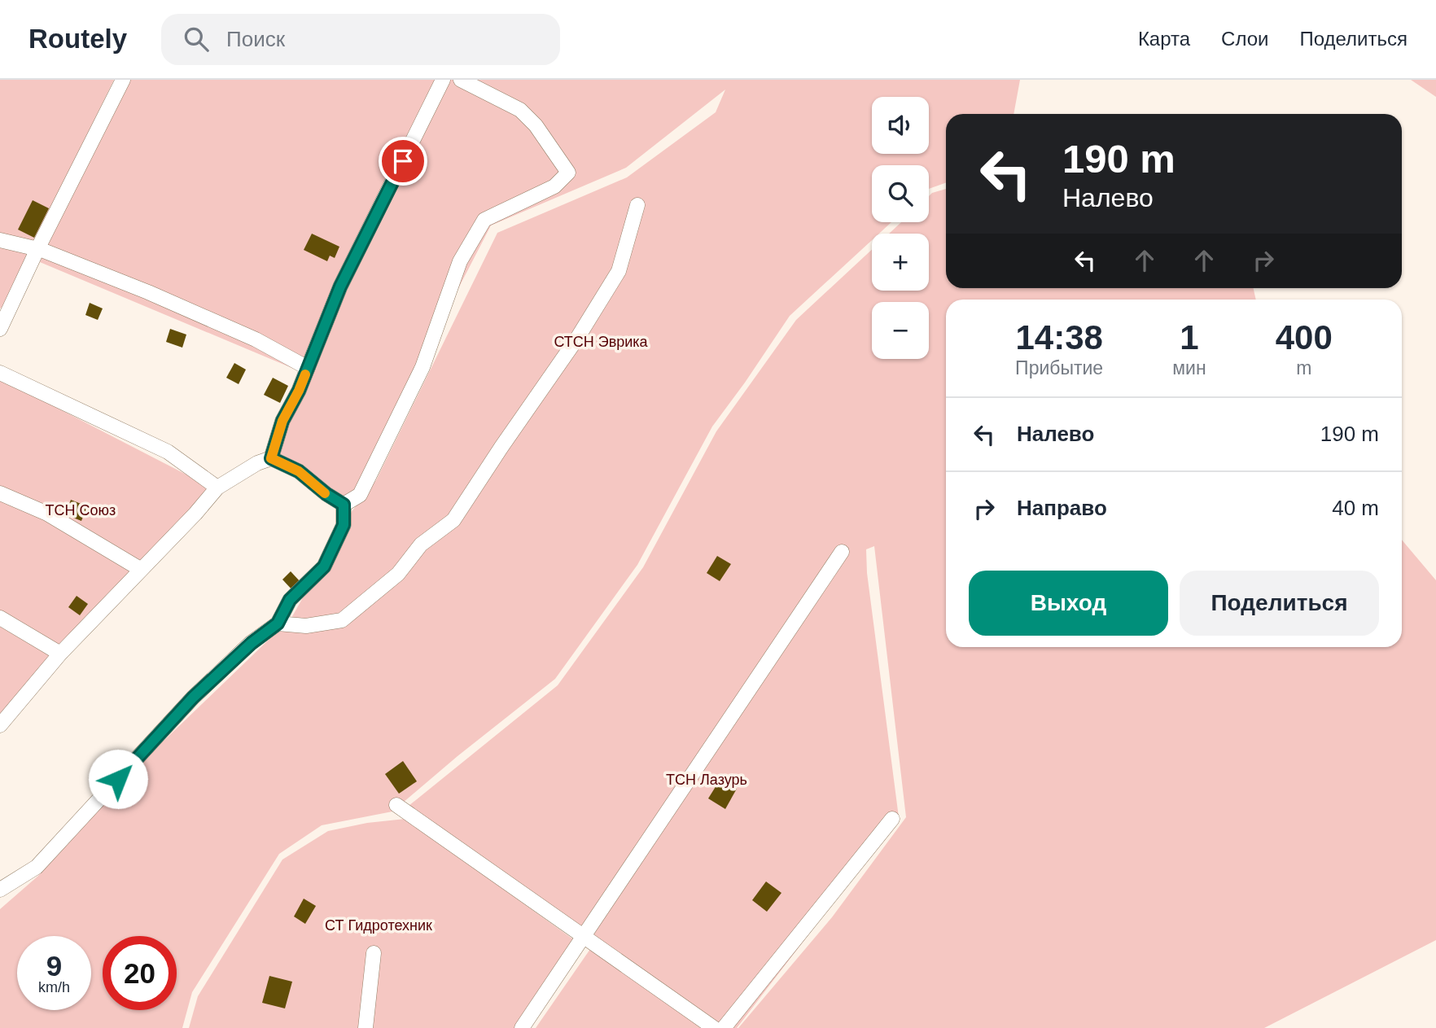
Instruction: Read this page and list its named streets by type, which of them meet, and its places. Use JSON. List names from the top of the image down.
{
  "parks": [
    "СТСН Эврика",
    "ТСН Союз",
    "ТСН Лазурь",
    "СТ Гидротехник"
  ],
  "page": {
    "header": "Routely",
    "search": "Поиск",
    "nav": ["Карта", "Слои", "Поделиться"],
    "map_buttons": ["+", "−"],
    "turn": ["190 m", "Налево"],
    "eta": [
      "14:38",
      "Прибытие",
      "1",
      "мин",
      "400",
      "m"
    ],
    "list": [
      {
        "name": "Налево",
        "value": "190 m"
      },
      {
        "name": "Направо",
        "value": "40 m"
      }
    ],
    "buttons": ["Выход", "Поделиться"],
    "speed": "9 km/h",
    "limit": "20"
  }
}
